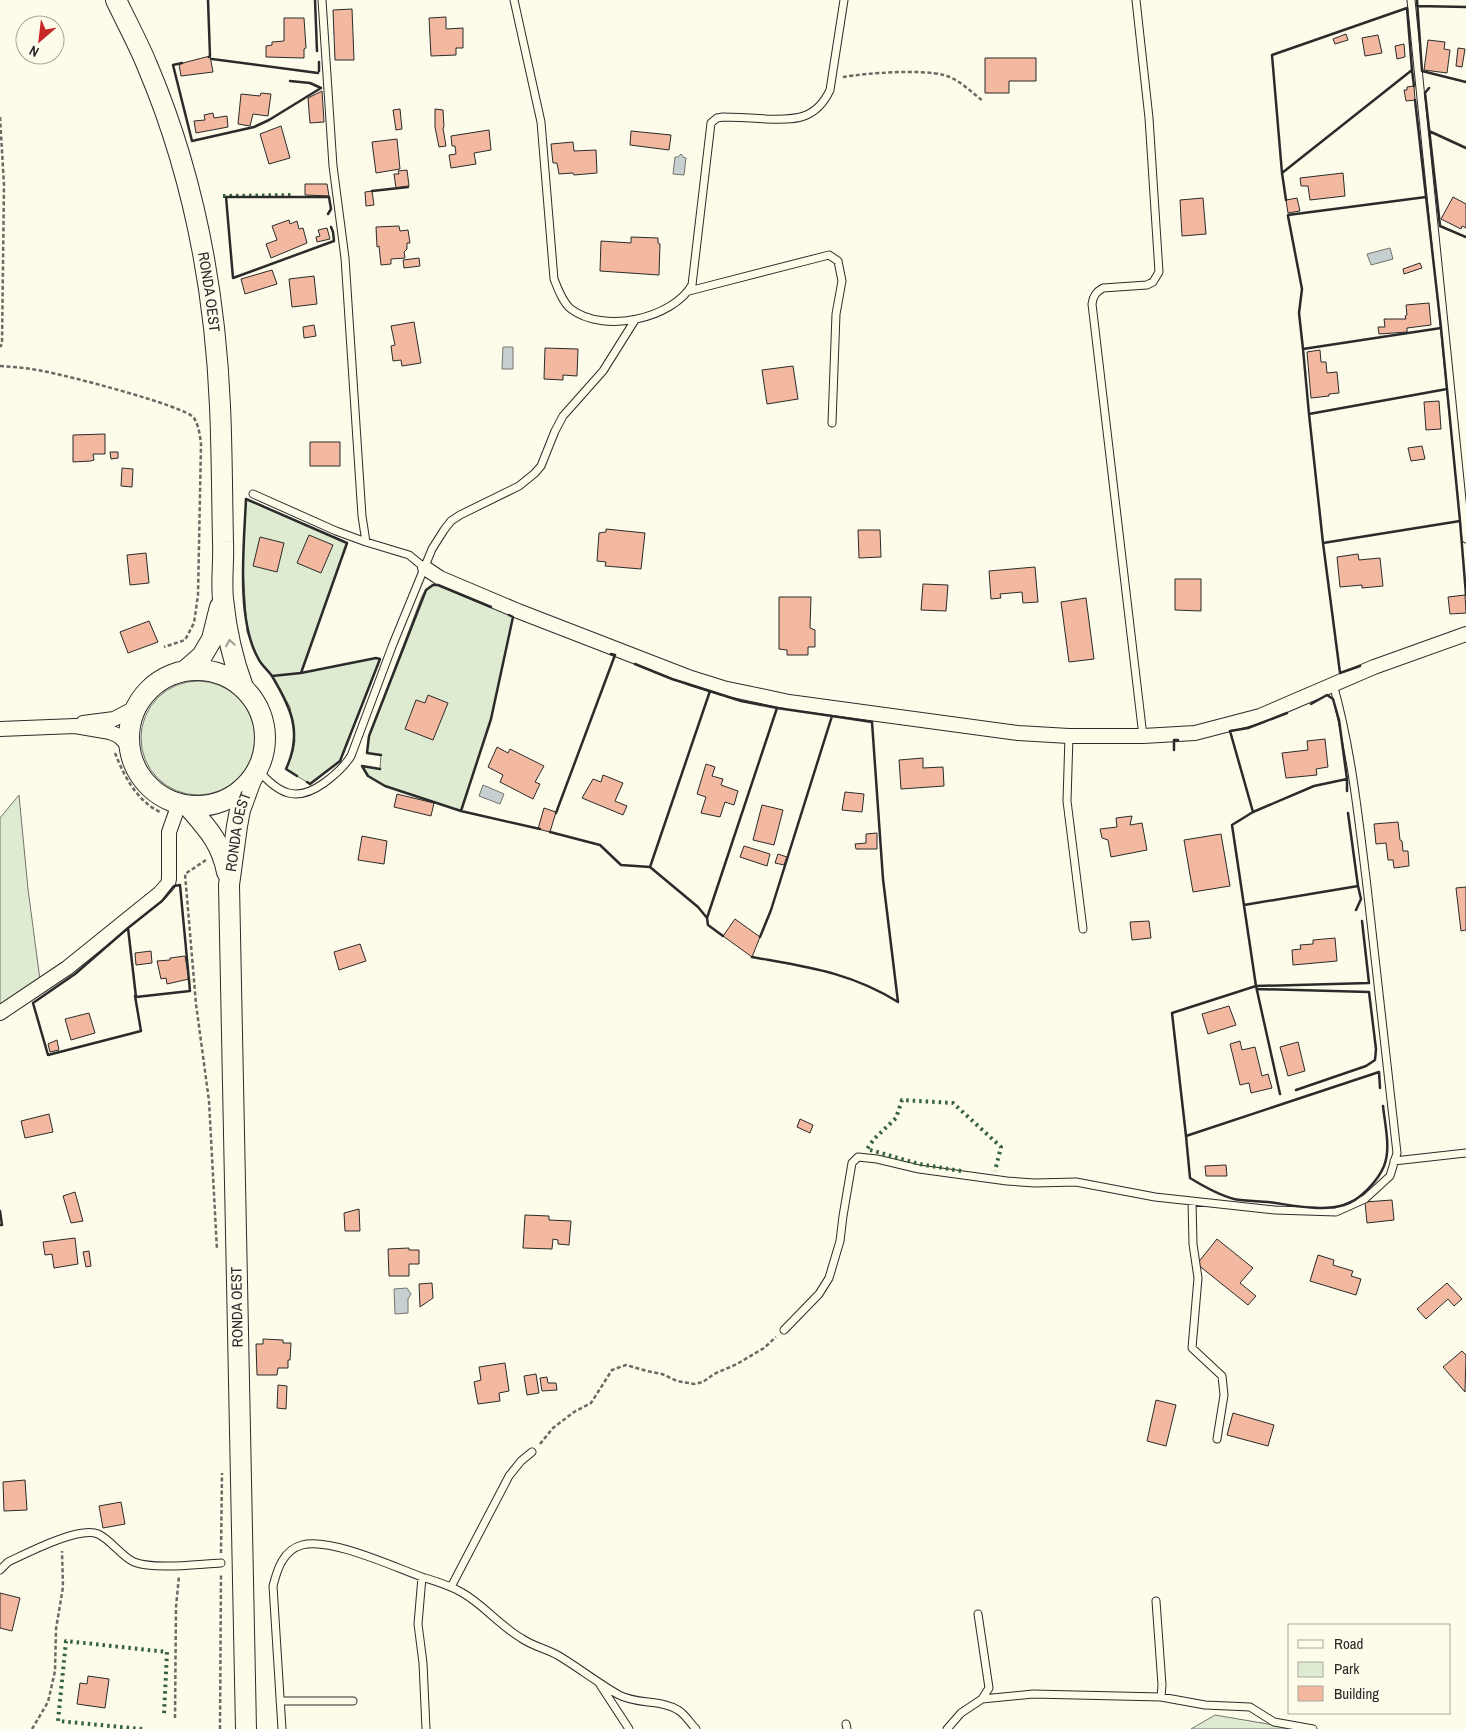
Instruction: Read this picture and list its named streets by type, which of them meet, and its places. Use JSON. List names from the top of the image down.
{
  "streets": {
    "main road": ["RONDA OEST"]
  },
  "legend": ["Road", "Park", "Building"],
  "north": "bottom left"
}
